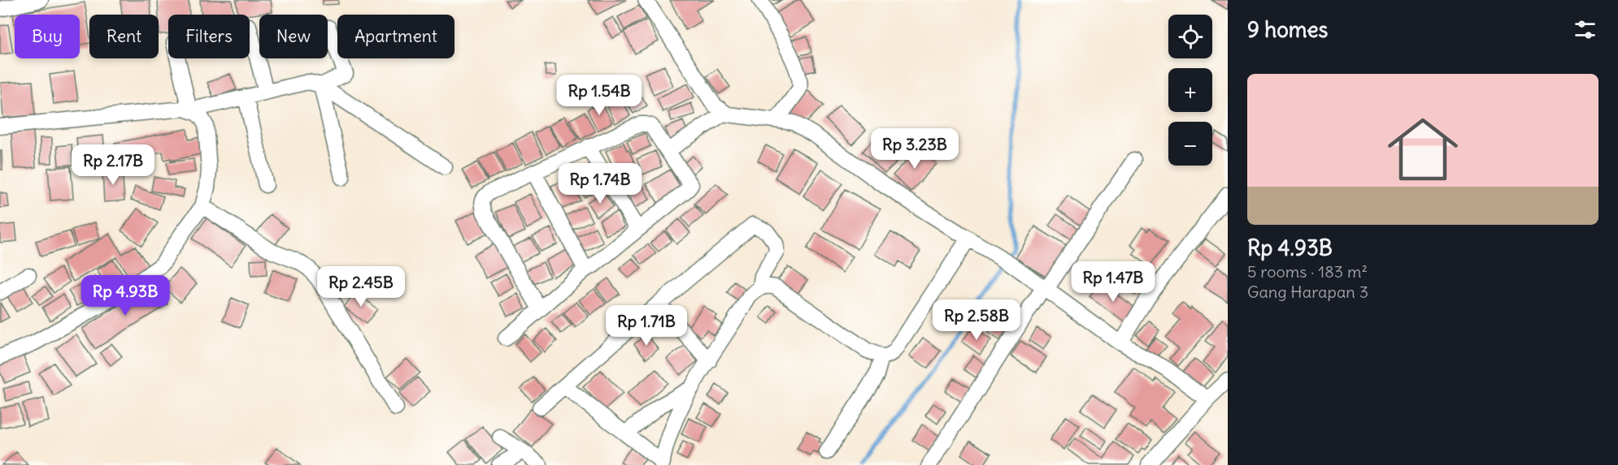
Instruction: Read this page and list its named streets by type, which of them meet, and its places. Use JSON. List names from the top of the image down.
{
  "page": {
    "heading": "9 homes",
    "map_buttons": ["+", "−"],
    "chip": [
      "Buy",
      "Rent",
      "Filters",
      "New",
      "Apartment"
    ],
    "list": [
      {
        "name": "Rp 4.93B",
        "note": "5 rooms · 183 m² · Gang Harapan 3"
      }
    ],
    "price": [
      "Rp 1.54B",
      "Rp 3.23B",
      "Rp 2.17B",
      "Rp 1.74B",
      "Rp 1.47B",
      "Rp 2.45B",
      "Rp 4.93B",
      "Rp 2.58B",
      "Rp 1.71B"
    ]
  }
}
